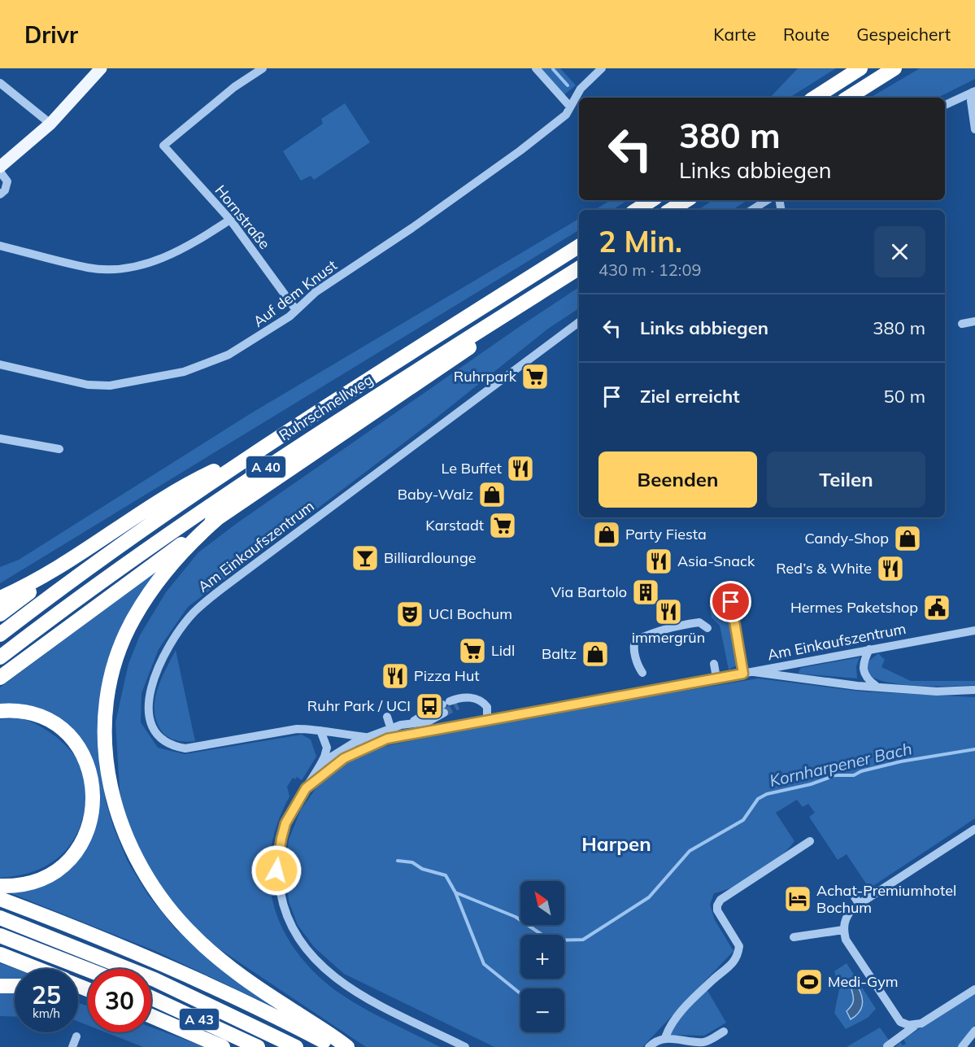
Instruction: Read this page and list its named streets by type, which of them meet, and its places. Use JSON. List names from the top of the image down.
{
  "streets": {
    "highway": ["Ruhrschnellweg", "A 40", "A 43"],
    "street": ["Hornstraße", "Auf dem Knust", "Am Einkaufszentrum"]
  },
  "crossings": [
    ["Hornstraße", "Auf dem Knust"]
  ],
  "districts": ["Harpen"],
  "water": ["Kornharpener Bach"],
  "places": {
    "supermarket": ["Ruhrpark", "Karstadt", "Lidl"],
    "restaurant": [
      "Le Buffet",
      "Asia-Snack",
      "Red’s & White",
      "immergrün",
      "Pizza Hut"
    ],
    "shop": [
      "Baby-Walz",
      "Party Fiesta",
      "Candy-Shop",
      "Baltz"
    ],
    "bar": ["Billiardlounge"],
    "building": ["Via Bartolo"],
    "public building": ["Hermes Paketshop"],
    "theatre": ["UCI Bochum"],
    "bus stop": ["Ruhr Park / UCI"],
    "hotel": ["Achat-Premiumhotel Bochum"],
    "sports": ["Medi-Gym"]
  },
  "north": "top left",
  "page": {
    "header": "Drivr",
    "nav": ["Karte", "Route", "Gespeichert"],
    "turn": ["380 m", "Links abbiegen"],
    "heading": ["2 Min.", "430 m · 12:09"],
    "list": [
      {
        "name": "Links abbiegen",
        "value": "380 m"
      },
      {
        "name": "Ziel erreicht",
        "value": "50 m"
      }
    ],
    "buttons": ["Beenden", "Teilen"],
    "map_buttons": ["+", "−"],
    "speed": "25 km/h",
    "limit": "30"
  }
}
